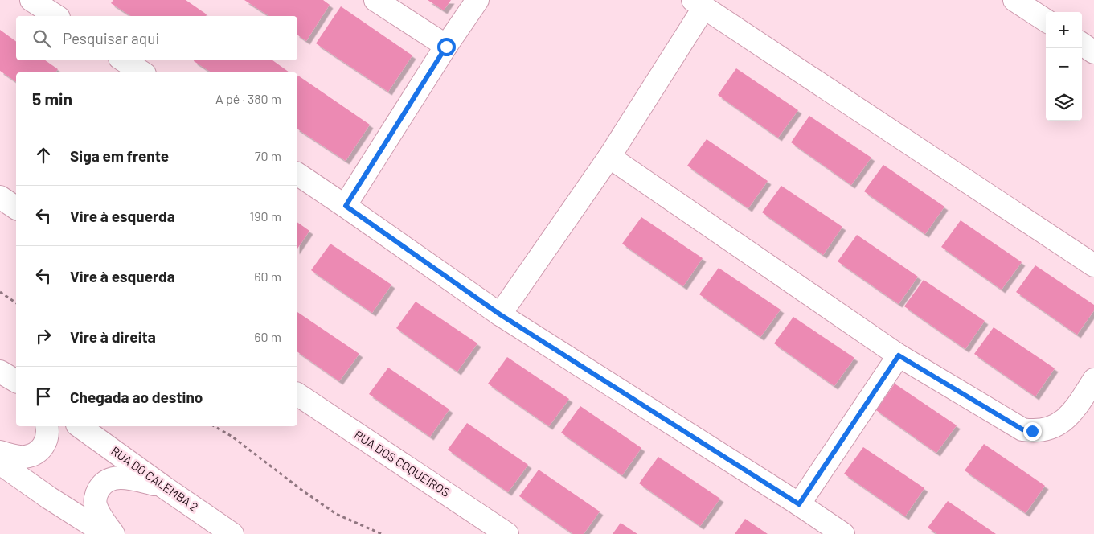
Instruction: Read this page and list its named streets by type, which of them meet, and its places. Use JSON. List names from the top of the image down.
{
  "streets": {
    "street": ["RUA DOS COQUEIROS", "RUA DO CALEMBA 2"]
  },
  "page": {
    "map_buttons": ["+", "−"],
    "search": "Pesquisar aqui",
    "heading": ["5 min", "A pé · 380 m"],
    "list": [
      ["Siga em frente", "70 m"],
      ["Vire à esquerda", "190 m"],
      ["Vire à esquerda", "60 m"],
      ["Vire à direita", "60 m"],
      "Chegada ao destino"
    ]
  }
}
